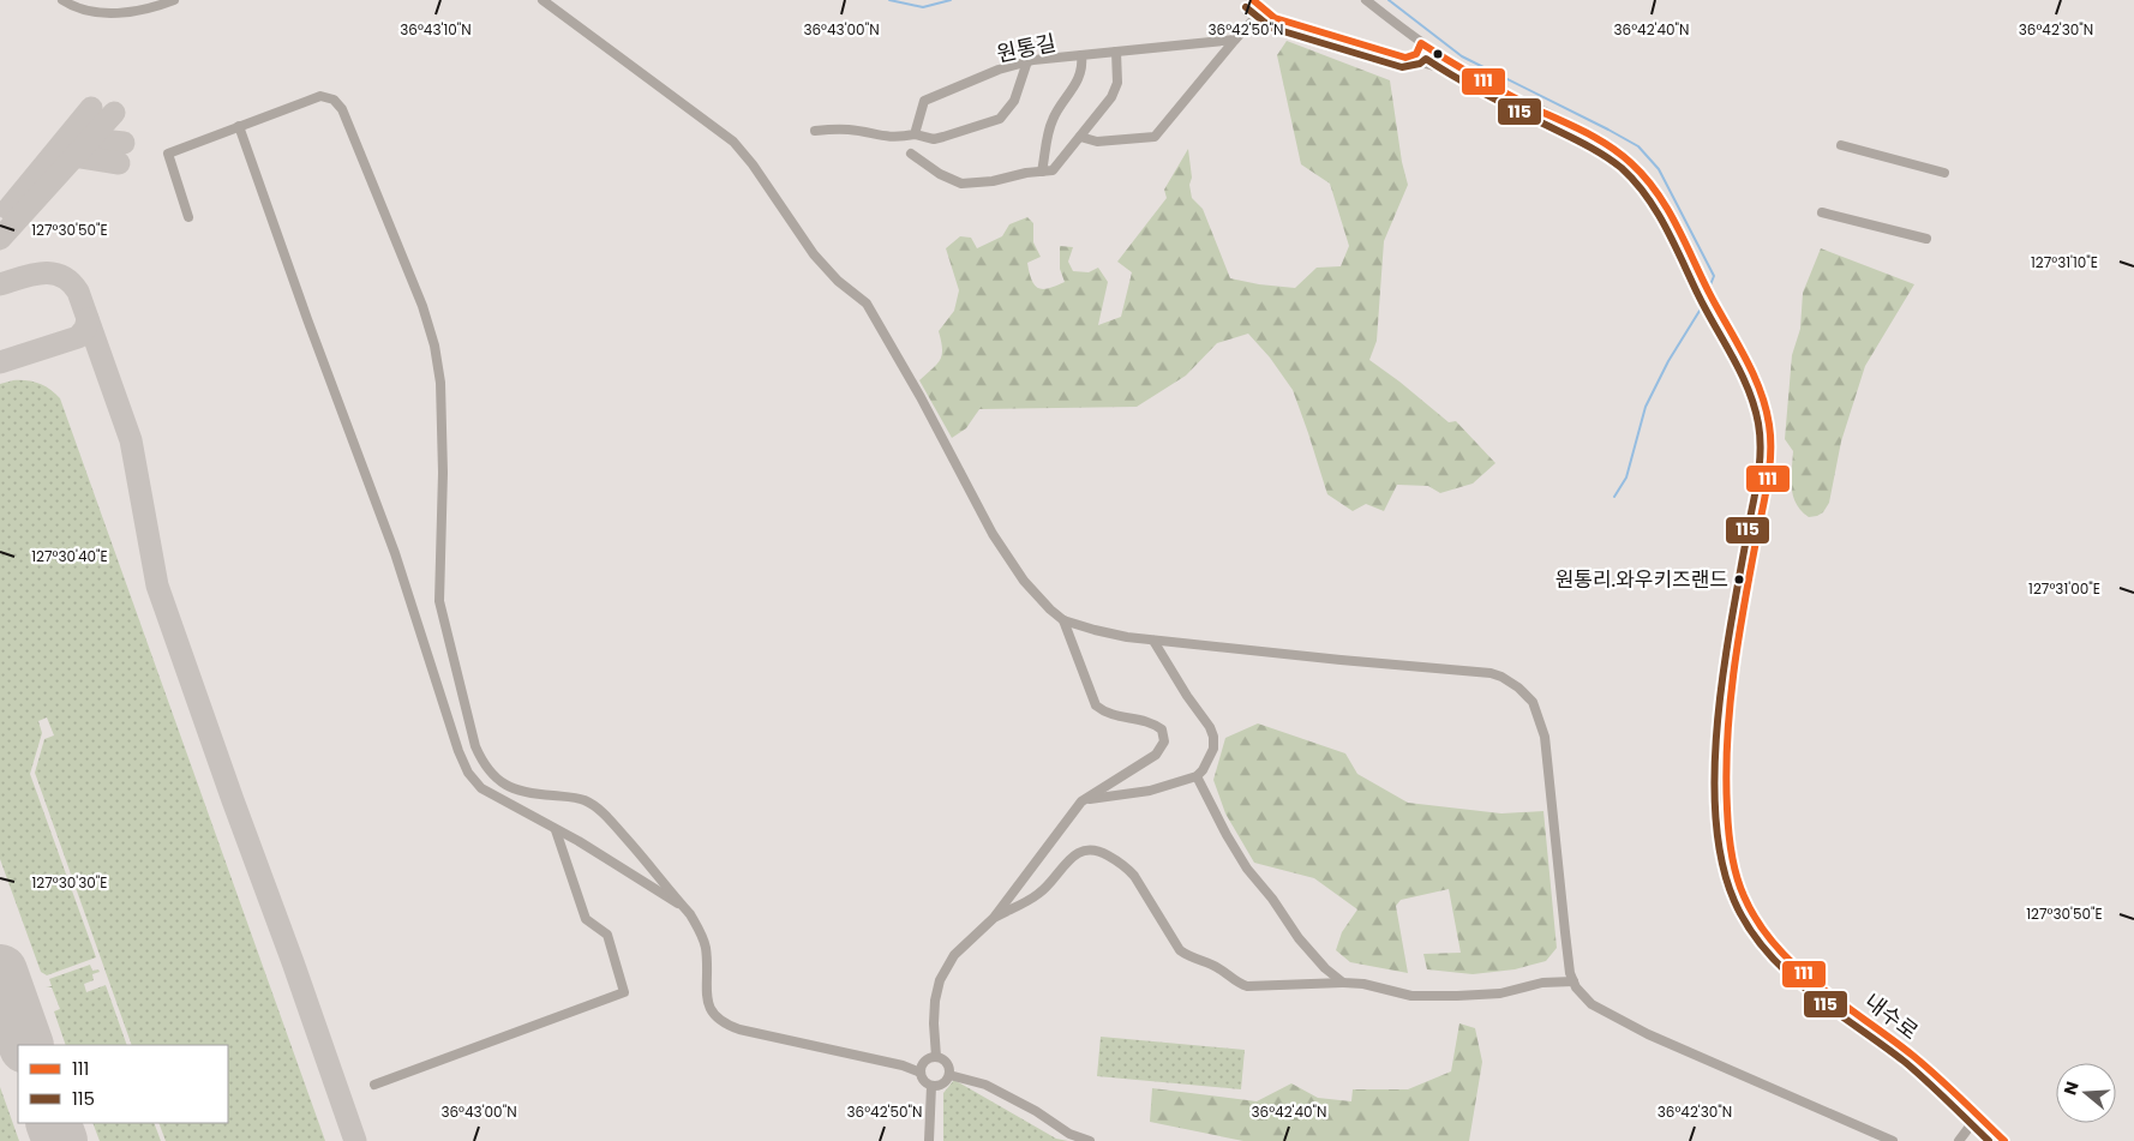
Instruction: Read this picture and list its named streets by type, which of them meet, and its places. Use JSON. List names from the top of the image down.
{
  "streets": {
    "street": ["원통길", "내수로"]
  },
  "places": ["원통리.와우키즈랜드"],
  "lines": ["transit line 111", "transit line 115"],
  "legend": ["111", "115"],
  "north": "left",
  "coordinates": [
    "36°43'10\"N",
    "36°43'00\"N",
    "36°42'50\"N",
    "36°42'40\"N",
    "36°42'30\"N",
    "127°30'50\"E",
    "127°31'10\"E",
    "127°30'40\"E",
    "127°31'00\"E",
    "127°30'30\"E"
  ]
}
